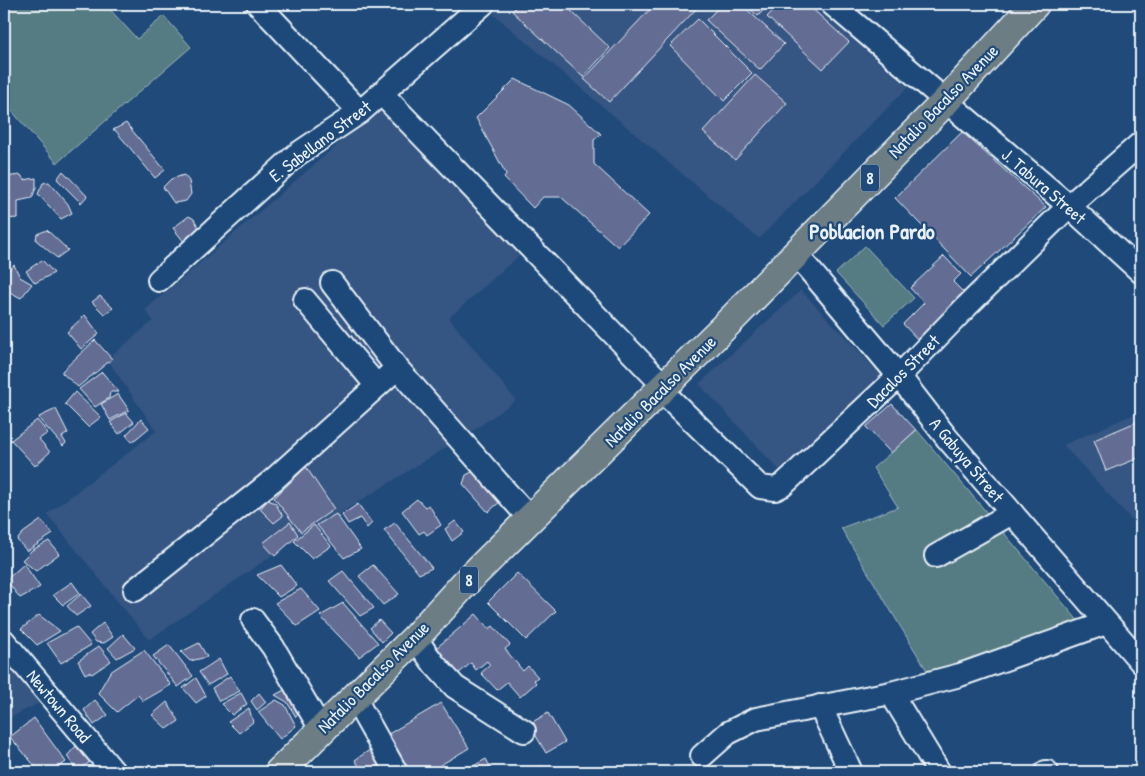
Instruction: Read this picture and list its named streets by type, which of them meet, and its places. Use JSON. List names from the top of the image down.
{
  "streets": {
    "main road": ["Natalio Bacalso Avenue", "8"],
    "street": [
      "E. Sabellano Street",
      "J. Tabura Street",
      "Dacalos Street",
      "A Gabuya Street",
      "Newtown Road"
    ]
  },
  "crossings": [
    ["Natalio Bacalso Avenue", "J. Tabura Street"],
    ["Natalio Bacalso Avenue", "Dacalos Street"],
    ["Natalio Bacalso Avenue", "A Gabuya Street"],
    ["J. Tabura Street", "Dacalos Street"],
    ["Dacalos Street", "A Gabuya Street"]
  ],
  "districts": ["Poblacion Pardo"]
}
